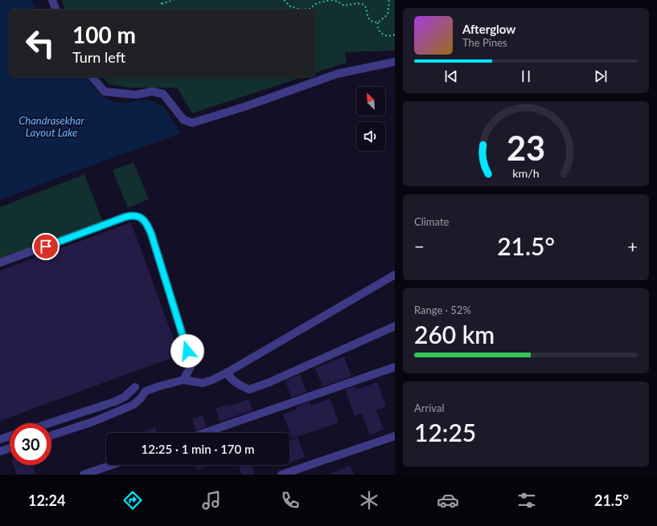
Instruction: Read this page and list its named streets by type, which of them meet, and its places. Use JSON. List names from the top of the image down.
{
  "water": ["Chandrasekhar Layout Lake"],
  "north": "top left",
  "page": {
    "turn": ["100 m", "Turn left"],
    "song": ["Afterglow", "The Pines"],
    "tile": [
      "Climate",
      ["Range · 52%", "260 km"],
      ["Arrival", "12:25"]
    ],
    "heat": ["−", "21.5°", "+"],
    "limit": "30",
    "trip": "12:25 · 1 min · 170 m",
    "tabs": ["12:24", "21.5°"],
    "gauge": ["23", "km/h"]
  }
}
